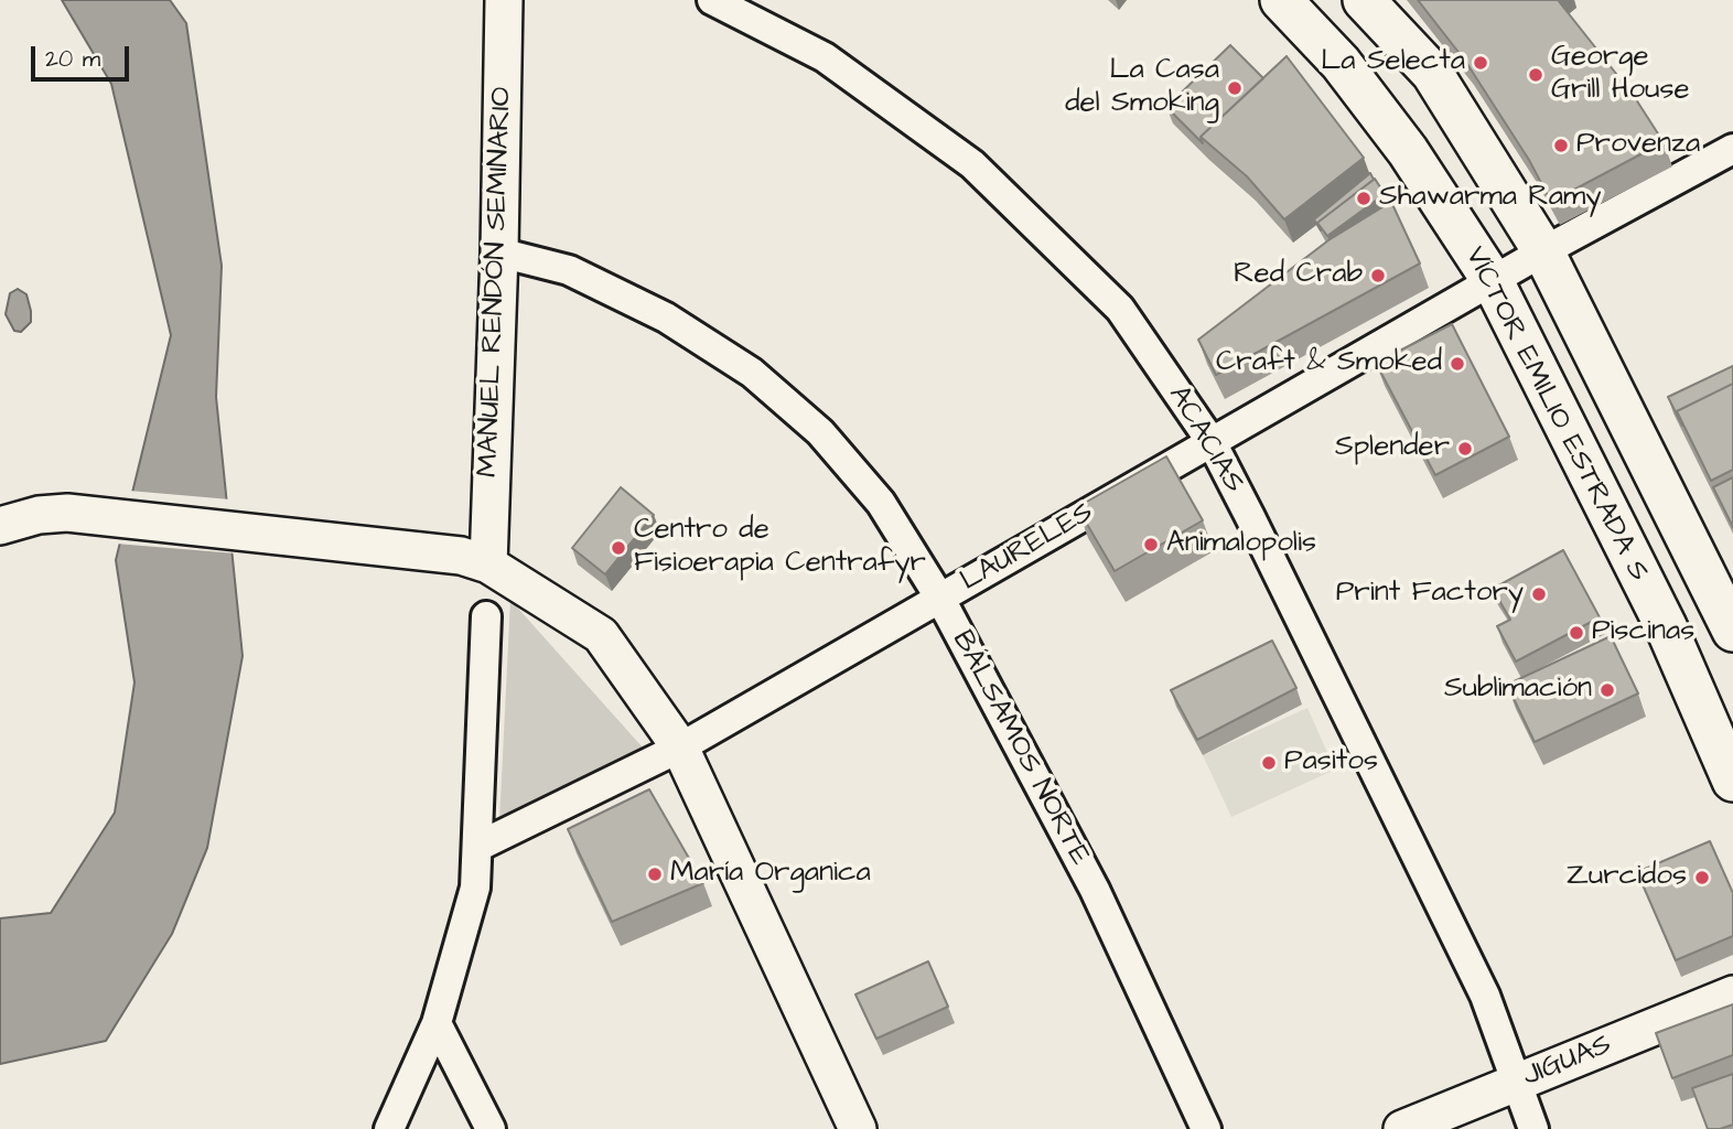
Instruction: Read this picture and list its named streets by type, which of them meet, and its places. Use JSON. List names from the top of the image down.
{
  "streets": {
    "main road": ["VÍCTOR EMILIO ESTRADA S"],
    "street": [
      "MANUEL RENDÓN SEMINARIO",
      "ACACIAS",
      "LAURELES",
      "BÁLSAMOS NORTE",
      "JIGUAS"
    ]
  },
  "crossings": [
    ["MANUEL RENDÓN SEMINARIO", "BÁLSAMOS NORTE"],
    ["VÍCTOR EMILIO ESTRADA S", "LAURELES"],
    ["ACACIAS", "LAURELES"],
    ["ACACIAS", "JIGUAS"],
    ["LAURELES", "BÁLSAMOS NORTE"]
  ],
  "places": [
    "La Selecta",
    "George Grill House",
    "La Casa del Smoking",
    "Provenza",
    "Shawarma Ramy",
    "Red Crab",
    "Craft & Smoked",
    "Splender",
    "Animalopolis",
    "Centro de Fisioerapia Centrafyr",
    "Print Factory",
    "Piscinas",
    "Sublimación",
    "Pasitos",
    "María Organica",
    "Zurcidos"
  ],
  "scale_bar": "20 m"
}
